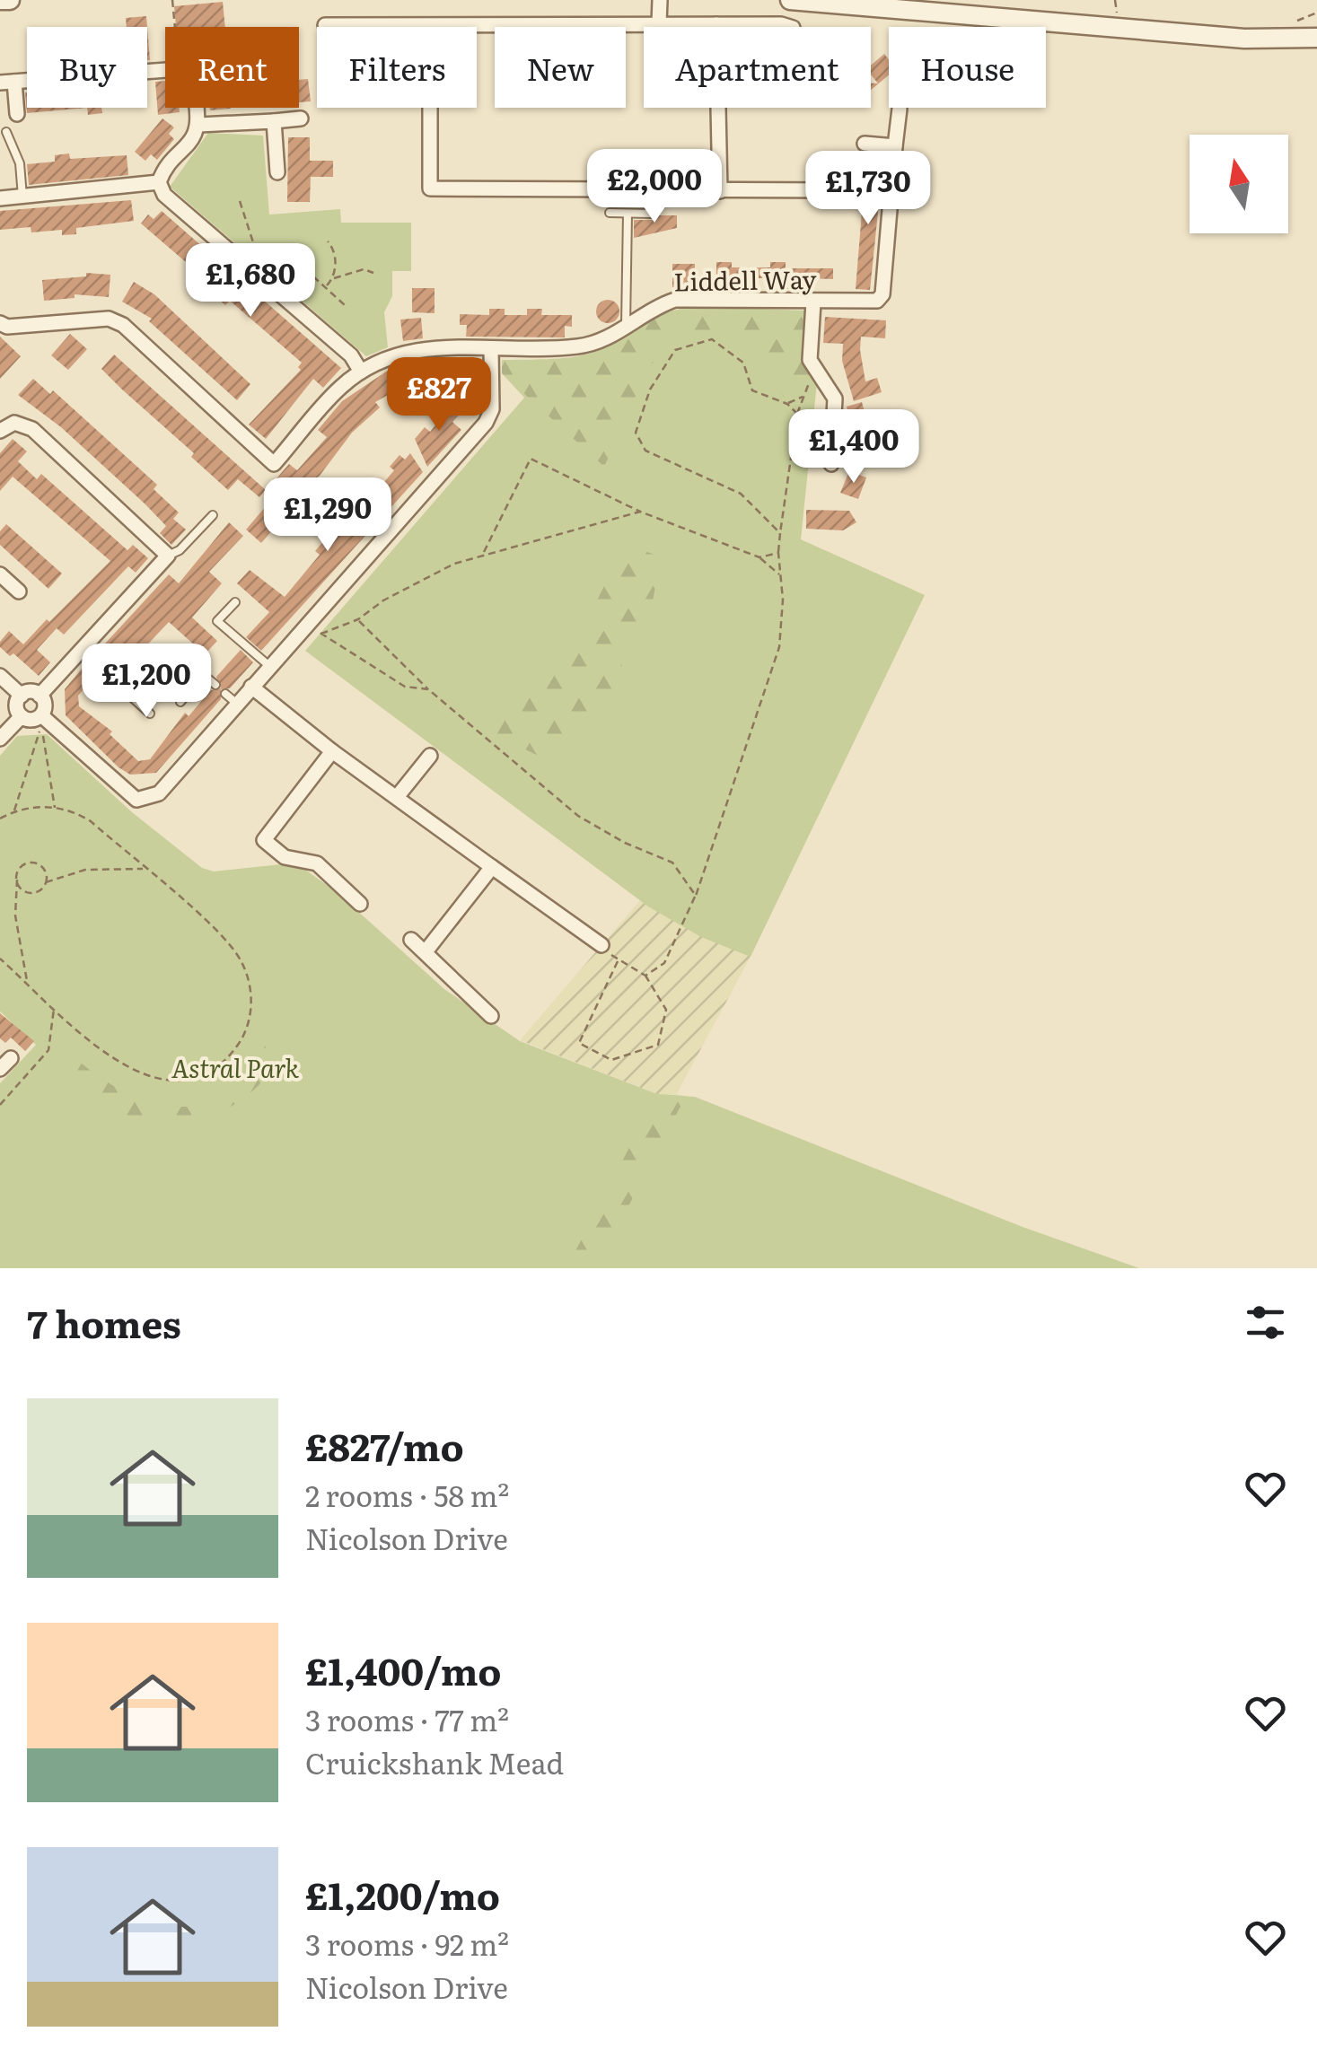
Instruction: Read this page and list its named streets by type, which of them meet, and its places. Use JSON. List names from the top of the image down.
{
  "streets": {
    "street": ["Liddell Way"]
  },
  "parks": ["Astral Park"],
  "north": "top",
  "page": {
    "chip": [
      "Buy",
      "Rent",
      "Filters",
      "New",
      "Apartment",
      "House"
    ],
    "price": [
      "£2,000",
      "£1,730",
      "£1,680",
      "£827",
      "£1,400",
      "£1,290",
      "£1,200"
    ],
    "heading": "7 homes",
    "list": [
      {
        "name": "£827/mo",
        "note": "2 rooms · 58 m² · Nicolson Drive"
      },
      {
        "name": "£1,400/mo",
        "note": "3 rooms · 77 m² · Cruickshank Mead"
      },
      {
        "name": "£1,200/mo",
        "note": "3 rooms · 92 m² · Nicolson Drive"
      }
    ]
  }
}
